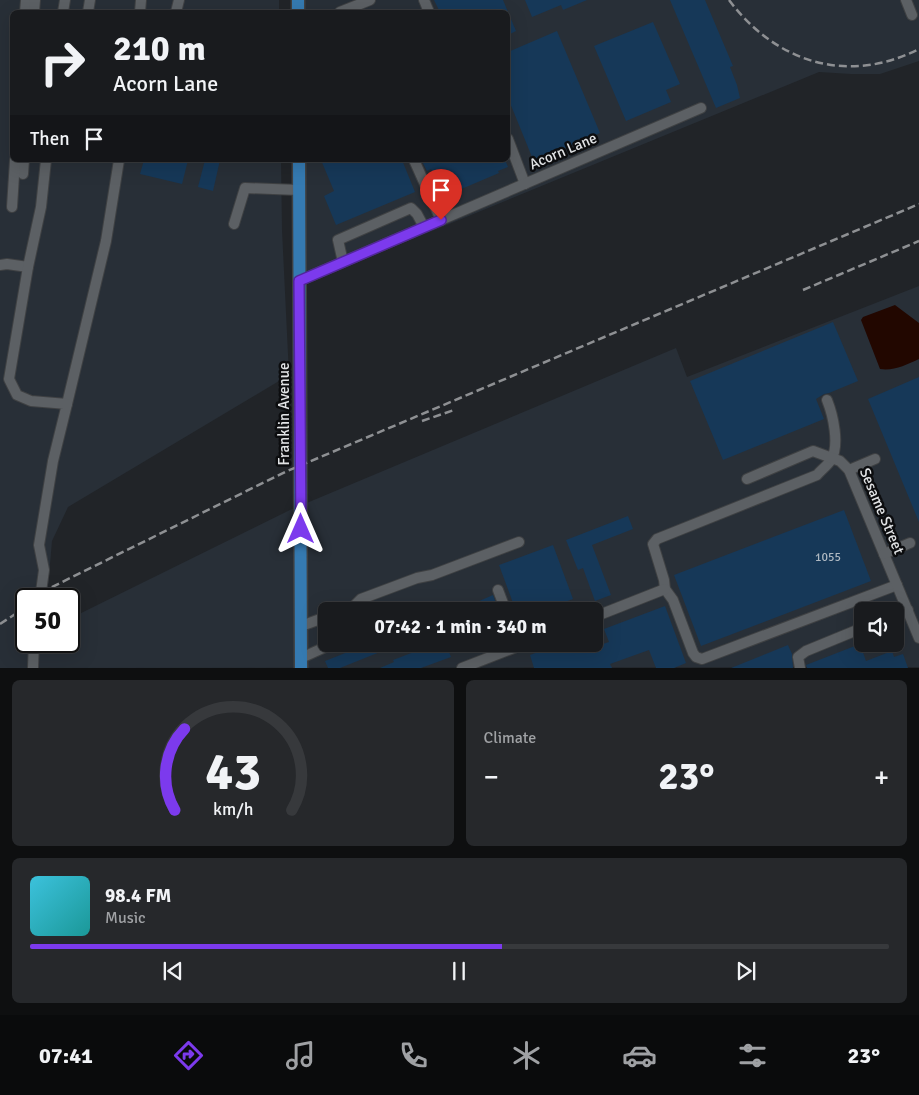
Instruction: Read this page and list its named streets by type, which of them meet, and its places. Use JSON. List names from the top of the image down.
{
  "streets": {
    "main road": ["Franklin Avenue"],
    "street": ["Acorn Lane", "Sesame Street"]
  },
  "crossings": [
    ["Acorn Lane", "Franklin Avenue"]
  ],
  "house_numbers": ["1055"],
  "page": {
    "turn": ["210 m", "Acorn Lane"],
    "then": "Then",
    "limit": "50",
    "trip": "07:42 · 1 min · 340 m",
    "tile": "Climate",
    "heat": ["−", "23°", "+"],
    "song": ["98.4 FM", "Music"],
    "tabs": ["07:41", "23°"],
    "gauge": ["43", "km/h"]
  }
}
